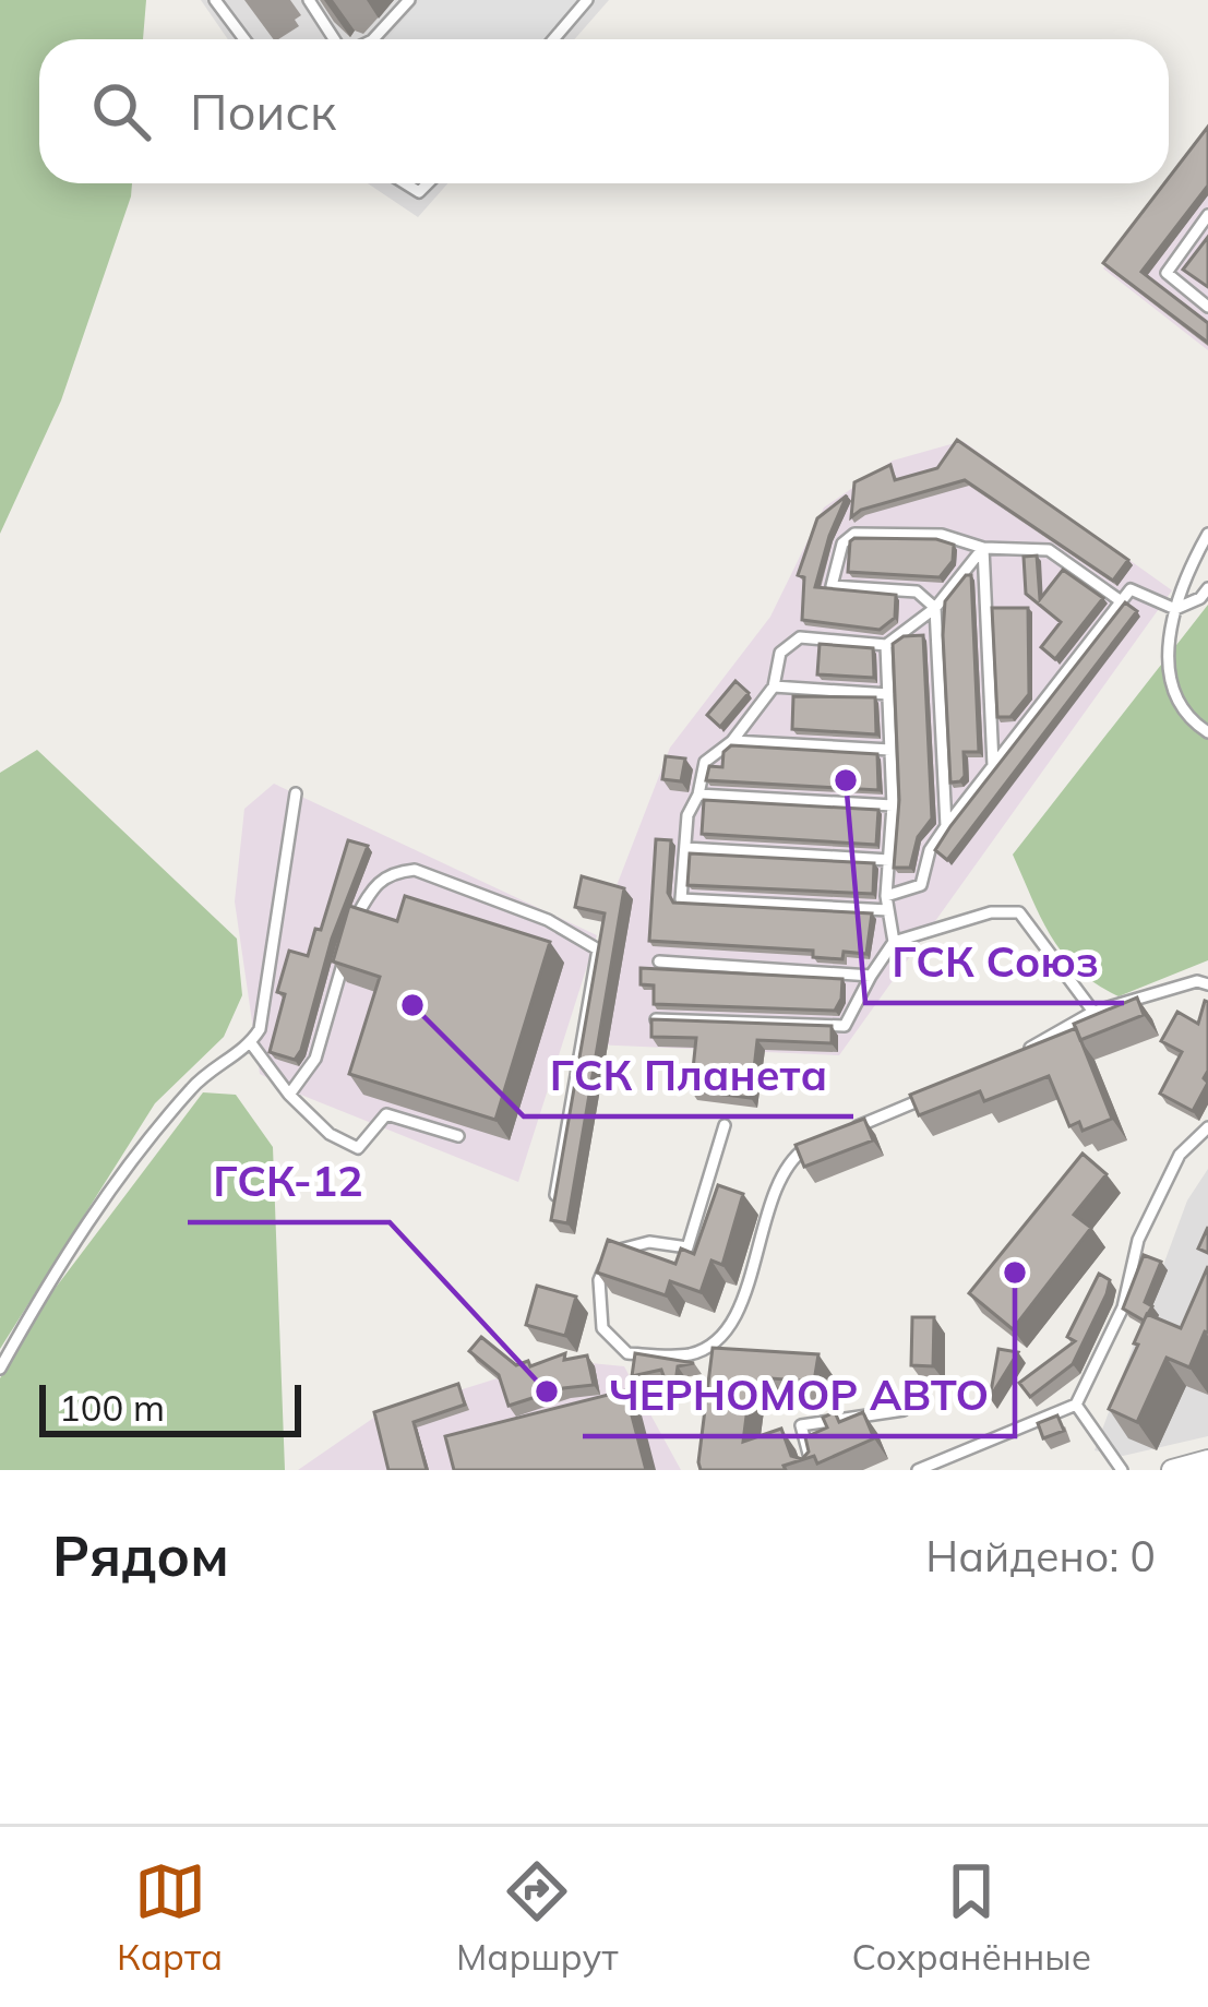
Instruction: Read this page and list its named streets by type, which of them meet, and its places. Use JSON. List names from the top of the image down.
{
  "places": [
    "ГСК Союз",
    "ГСК Планета",
    "ЧЕРНОМОР АВТО",
    "ГСК-12"
  ],
  "scale_bar": "100 m",
  "page": {
    "search": "Поиск",
    "scale": "100 m",
    "heading": ["Рядом", "Найдено: 0"],
    "nav": ["Карта", "Маршрут", "Сохранённые"]
  }
}
